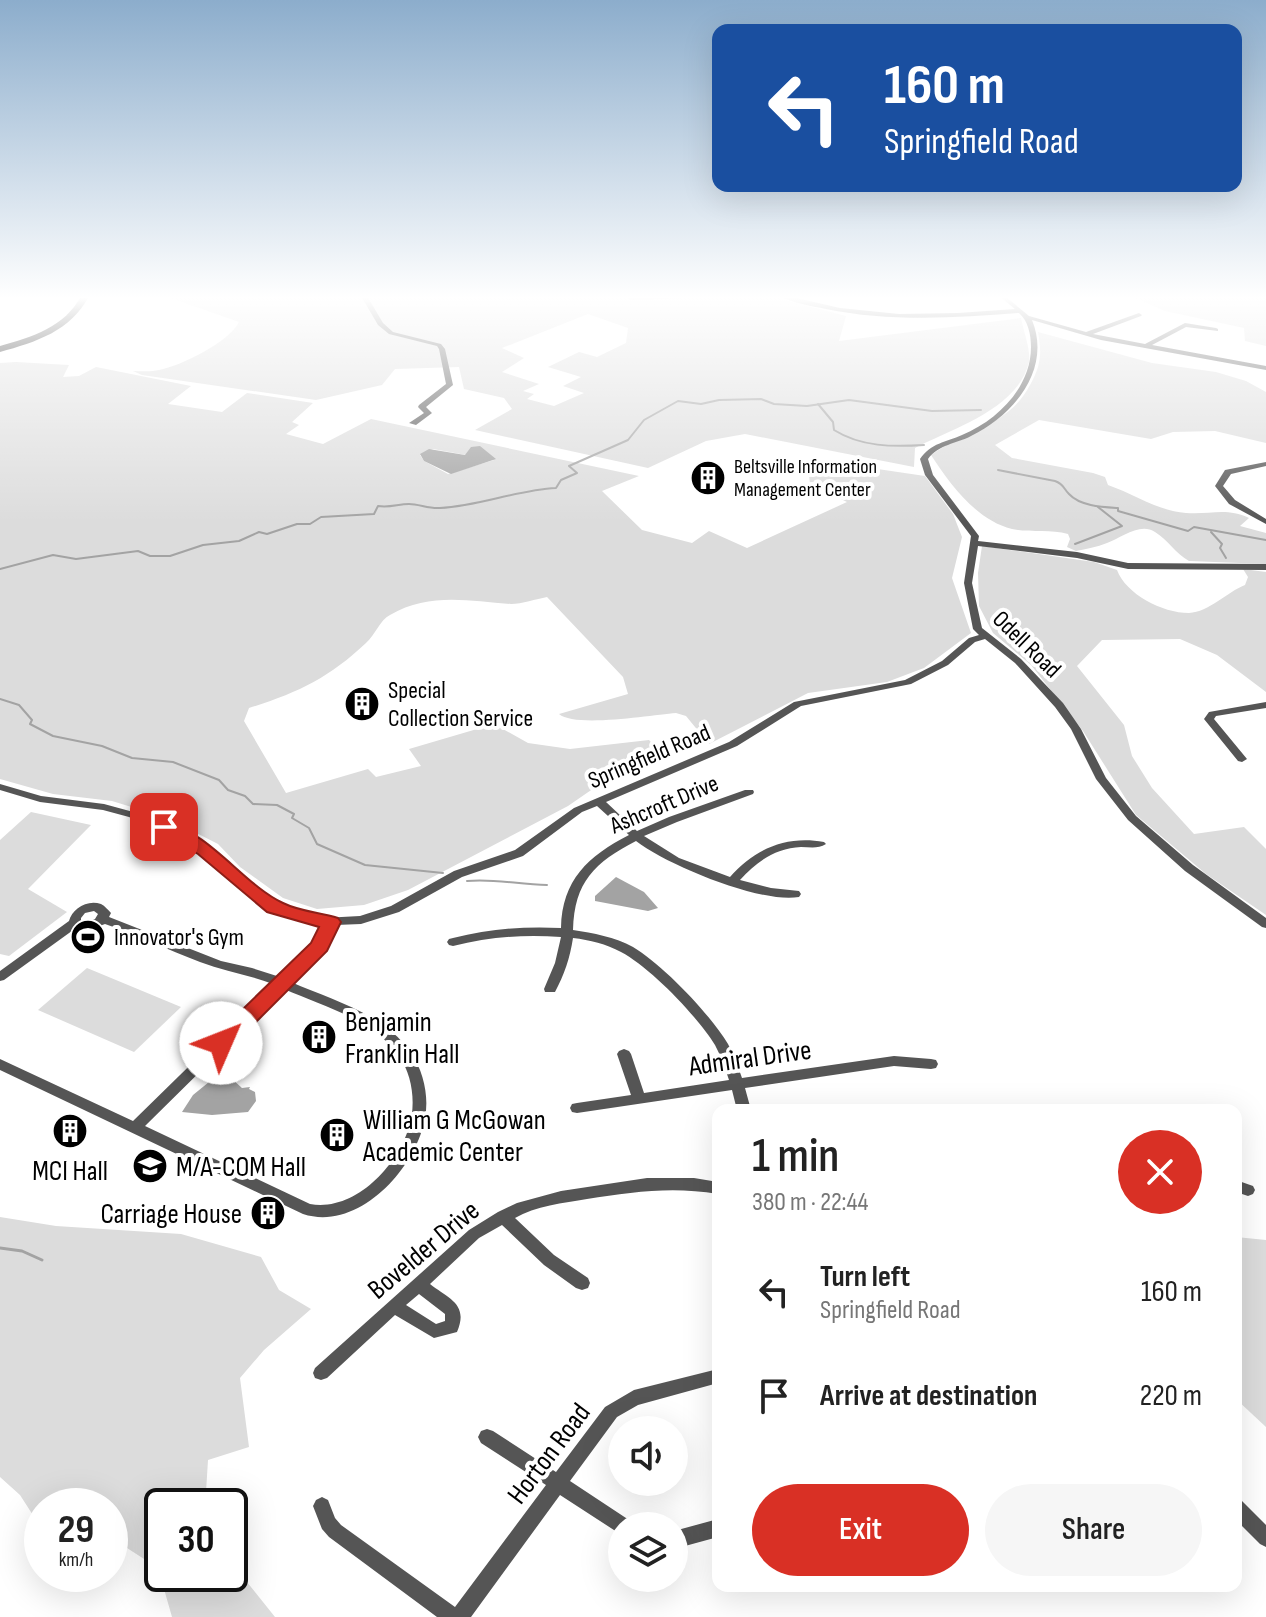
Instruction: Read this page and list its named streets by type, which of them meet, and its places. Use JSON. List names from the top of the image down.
{
  "streets": {
    "street": [
      "Odell Road",
      "Springfield Road",
      "Ashcroft Drive",
      "Admiral Drive",
      "Bovelder Drive",
      "Horton Road"
    ]
  },
  "crossings": [
    ["Odell Road", "Springfield Road"]
  ],
  "places": {
    "building": [
      "Beltsville Information Management Center",
      "Special Collection Service",
      "Benjamin Franklin Hall",
      "MCI Hall",
      "William G McGowan Academic Center",
      "Carriage House"
    ],
    "sports": ["Innovator's Gym"],
    "school or university": ["M/A-COM Hall"]
  },
  "page": {
    "turn": ["160 m", "Springfield Road"],
    "heading": ["1 min", "380 m · 22:44"],
    "list": [
      {
        "name": "Turn left",
        "note": "Springfield Road",
        "value": "160 m"
      },
      {
        "name": "Arrive at destination",
        "value": "220 m"
      }
    ],
    "buttons": ["Exit", "Share"],
    "speed": "29 km/h",
    "limit": "30"
  }
}
